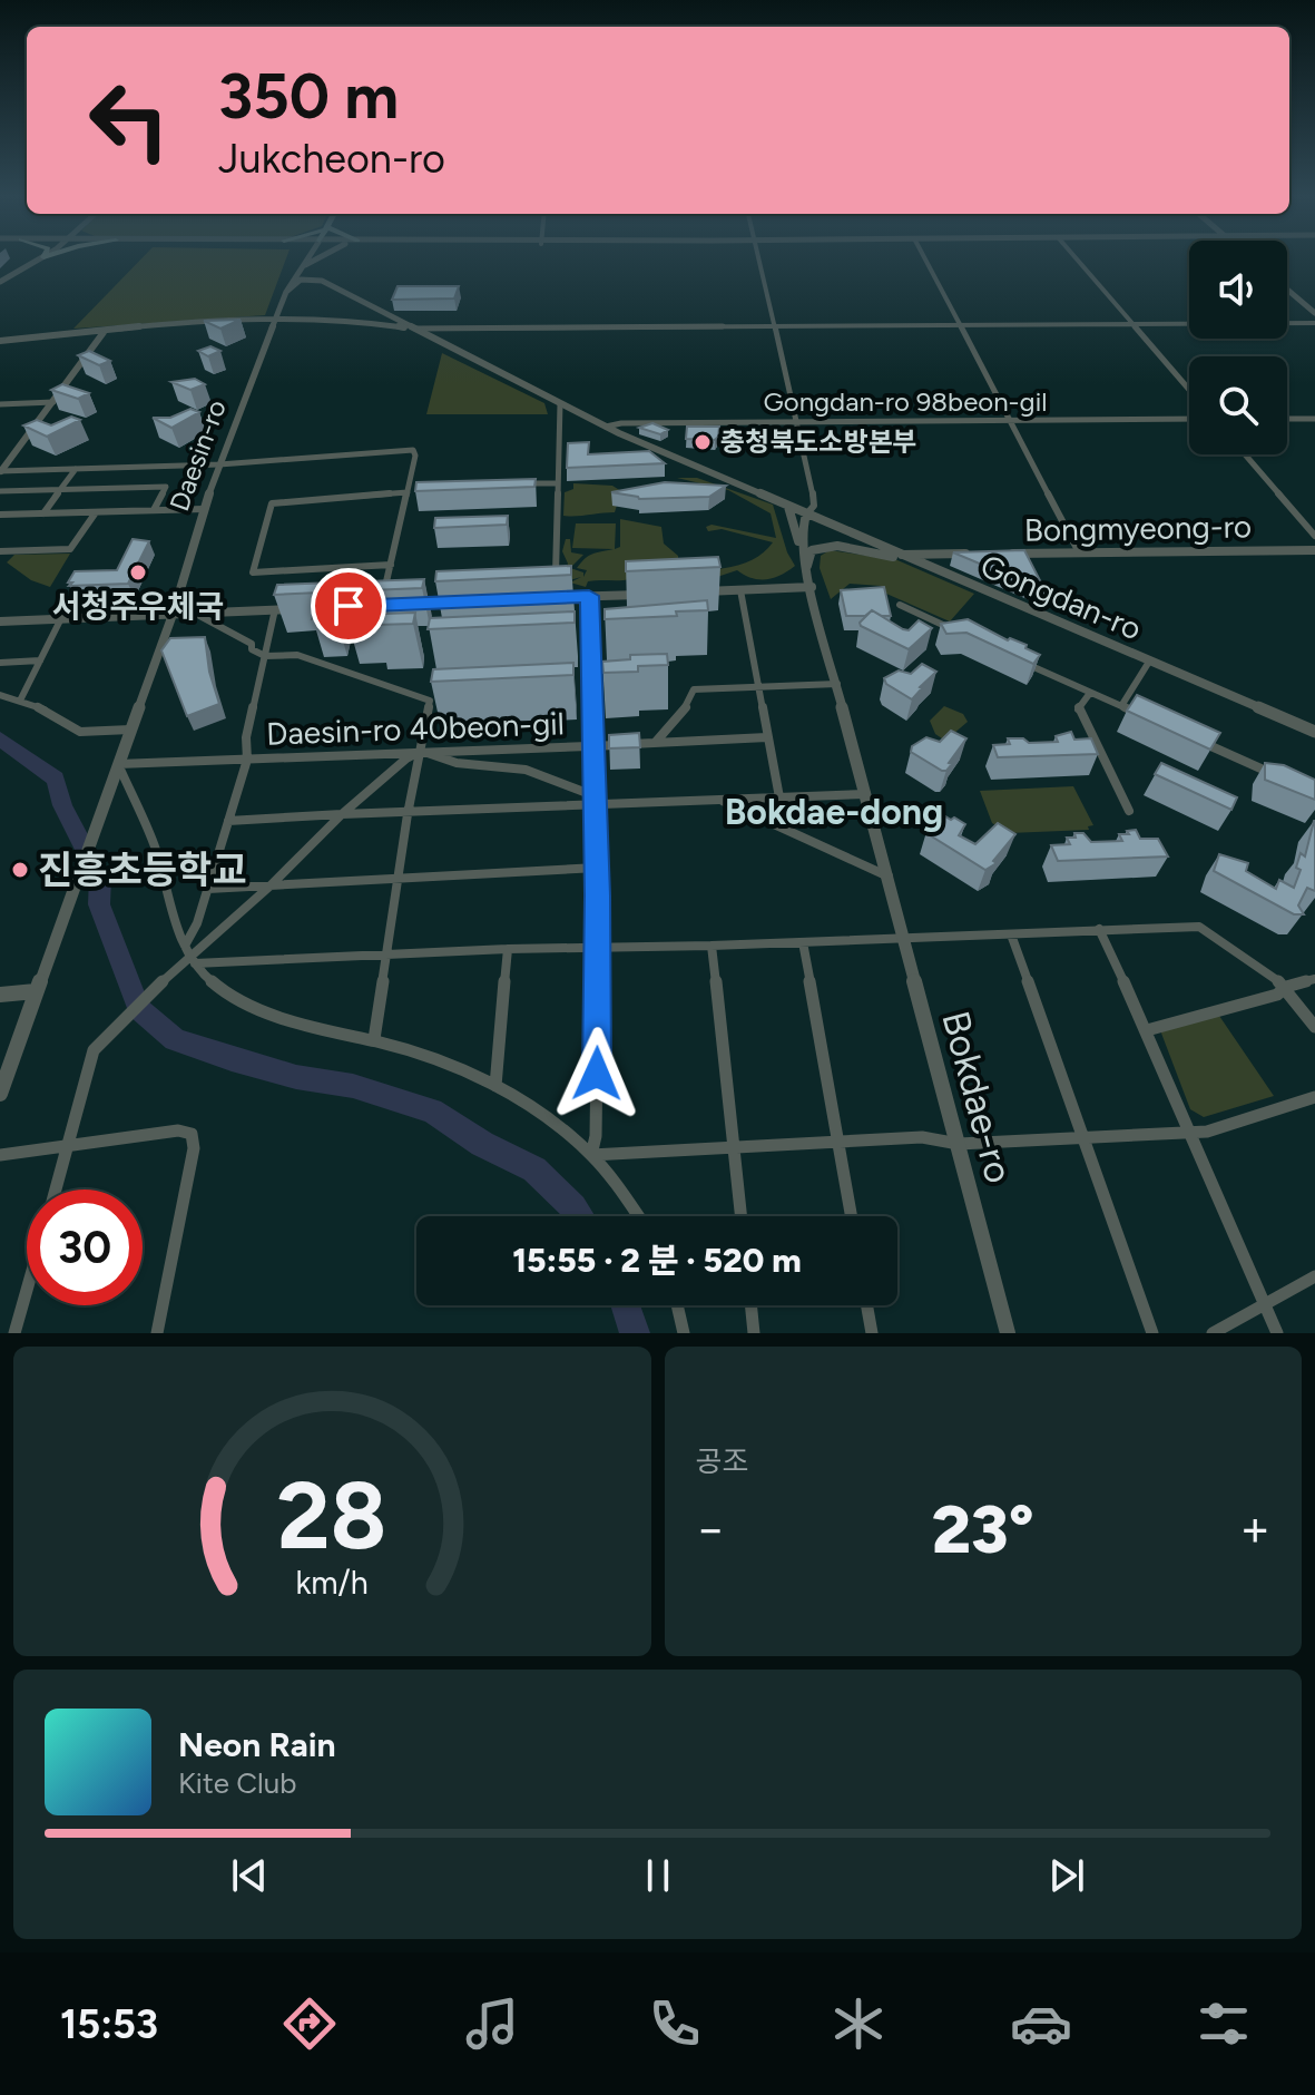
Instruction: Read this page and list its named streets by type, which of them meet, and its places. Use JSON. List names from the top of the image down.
{
  "streets": {
    "street": [
      "Gongdan-ro 98beon-gil",
      "Daesin-ro",
      "Bongmyeong-ro",
      "Gongdan-ro",
      "Daesin-ro 40beon-gil",
      "Bokdae-ro"
    ]
  },
  "crossings": [
    ["Gongdan-ro 98beon-gil", "Gongdan-ro"],
    ["Daesin-ro", "Gongdan-ro"],
    ["Daesin-ro", "Daesin-ro 40beon-gil"],
    ["Bongmyeong-ro", "Gongdan-ro"],
    ["Gongdan-ro", "Bokdae-ro"]
  ],
  "districts": ["Bokdae-dong"],
  "places": ["충청북도소방본부", "서청주우체국", "진흥초등학교"],
  "page": {
    "turn": ["350 m", "Jukcheon-ro"],
    "limit": "30",
    "trip": "15:55 · 2 분 · 520 m",
    "tile": "공조",
    "heat": ["−", "23°", "+"],
    "song": ["Neon Rain", "Kite Club"],
    "tabs": "15:53",
    "gauge": ["28", "km/h"]
  }
}
